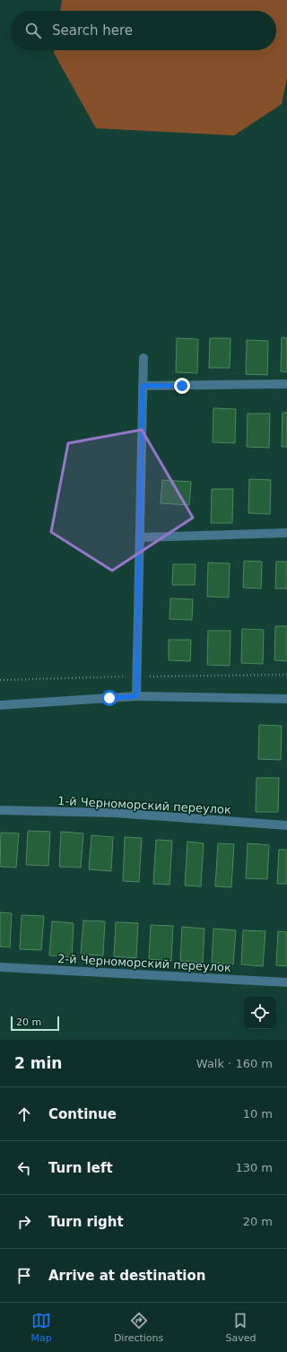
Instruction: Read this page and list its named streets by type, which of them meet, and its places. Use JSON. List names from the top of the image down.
{
  "streets": {
    "street": ["1-й Черноморский переулок", "2-й Черноморский переулок"]
  },
  "scale_bar": "20 m",
  "page": {
    "search": "Search here",
    "scale": "20 m",
    "heading": ["2 min", "Walk · 160 m"],
    "list": [
      ["Continue", "10 m"],
      ["Turn left", "130 m"],
      ["Turn right", "20 m"],
      "Arrive at destination"
    ],
    "nav": ["Map", "Directions", "Saved"]
  }
}
